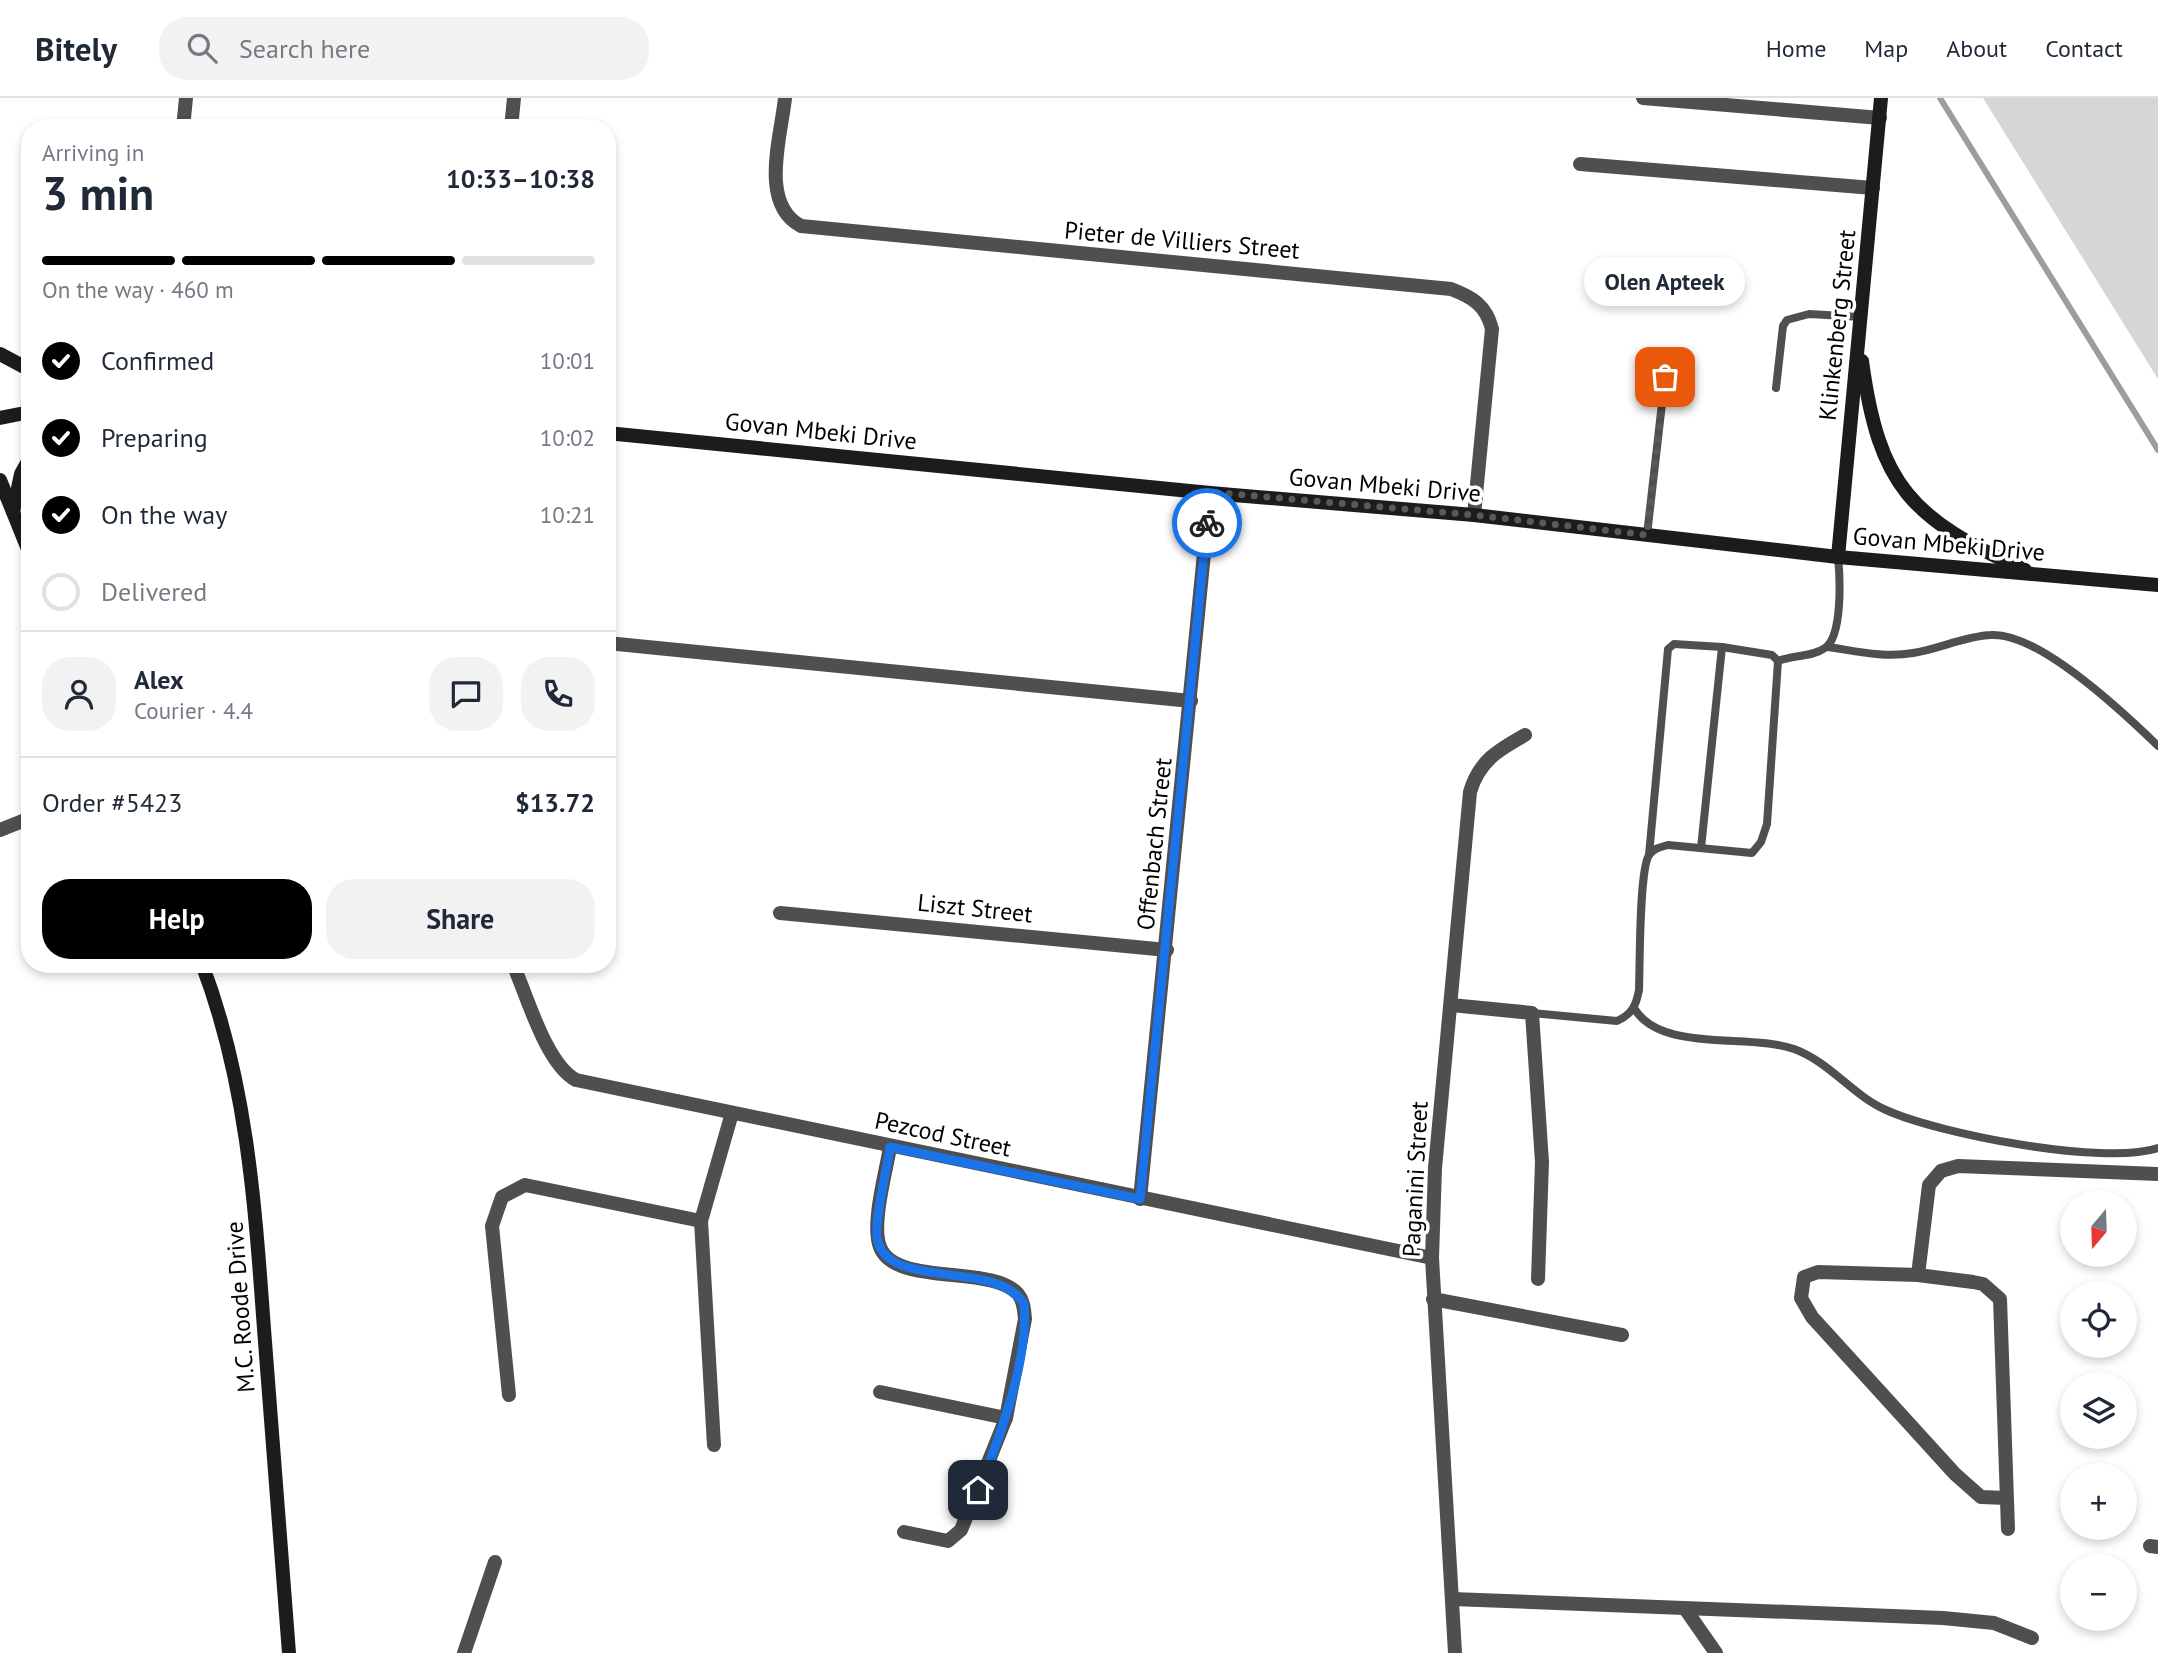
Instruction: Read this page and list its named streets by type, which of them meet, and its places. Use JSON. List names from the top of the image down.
{
  "streets": {
    "street": [
      "Pieter de Villiers Street",
      "Klinkenberg Street",
      "Govan Mbeki Drive",
      "Offenbach Street",
      "Liszt Street",
      "Pezcod Street",
      "Paganini Street",
      "M.C. Roode Drive"
    ]
  },
  "crossings": [
    ["Pieter de Villiers Street", "Govan Mbeki Drive"],
    ["Klinkenberg Street", "Govan Mbeki Drive"],
    ["Govan Mbeki Drive", "Offenbach Street"],
    ["Offenbach Street", "Liszt Street"],
    ["Offenbach Street", "Pezcod Street"],
    ["Pezcod Street", "Paganini Street"]
  ],
  "places": ["Olen Apteek"],
  "north": "bottom",
  "page": {
    "header": "Bitely",
    "search": "Search here",
    "nav": [
      "Home",
      "Map",
      "About",
      "Contact"
    ],
    "heading": ["3 min", "Arriving in", "10:33–10:38"],
    "panel": [
      "Alex",
      "Courier · 4.4",
      "Order #5423",
      "$13.72"
    ],
    "bar": "On the way · 460 m",
    "bubble": "Olen Apteek",
    "list": [
      ["Confirmed", "10:01"],
      ["Preparing", "10:02"],
      ["On the way", "10:21"],
      "Delivered"
    ],
    "buttons": ["Help", "Share"],
    "map_buttons": ["+", "−"]
  }
}
